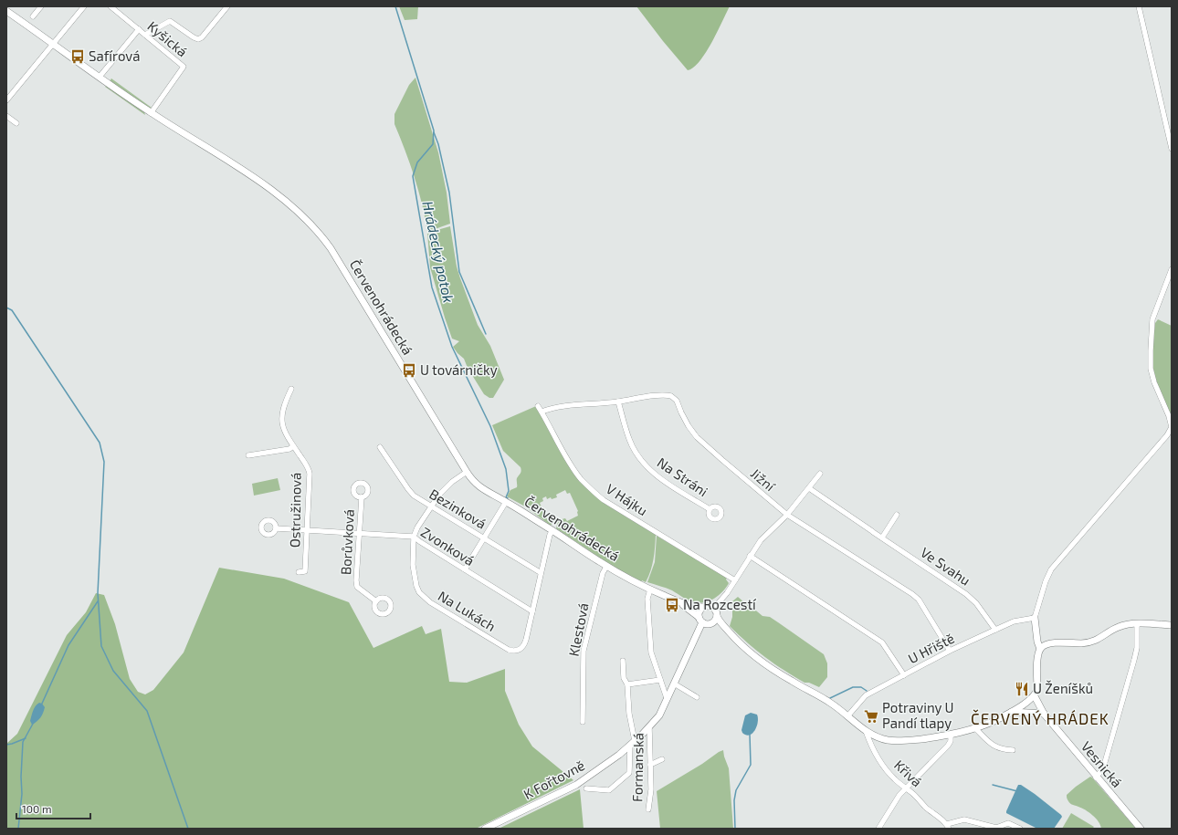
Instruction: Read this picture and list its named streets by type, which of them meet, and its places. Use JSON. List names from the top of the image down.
{
  "streets": {
    "street": [
      "Kyšická",
      "Červenohrádecká",
      "Na Stráni",
      "Jižní",
      "V Hájku",
      "Bezinková",
      "Ostružinová",
      "Borůvková",
      "Zvonková",
      "Ve Svahu",
      "Na Lukách",
      "Klestová",
      "U Hřiště",
      "Vesnická",
      "Formanská",
      "Křivá",
      "K Fořtovně"
    ]
  },
  "crossings": [
    ["Kyšická", "Červenohrádecká"],
    ["Červenohrádecká", "Na Lukách"],
    ["Červenohrádecká", "Klestová"],
    ["Červenohrádecká", "K Fořtovně"],
    ["Na Stráni", "Jižní"],
    ["Jižní", "V Hájku"],
    ["Jižní", "U Hřiště"],
    ["Bezinková", "Na Lukách"],
    ["Ostružinová", "Zvonková"],
    ["Borůvková", "Zvonková"],
    ["Zvonková", "Na Lukách"],
    ["Ve Svahu", "U Hřiště"],
    ["Formanská", "K Fořtovně"]
  ],
  "districts": ["ČERVENÝ HRÁDEK"],
  "water": ["Hrádecký potok"],
  "places": {
    "bus stop": ["Safírová", "U továrničky", "Na Rozcestí"],
    "restaurant": ["U Ženíšků"],
    "supermarket": ["Potraviny U Pandí tlapy"]
  },
  "scale_bar": "100 m"
}
